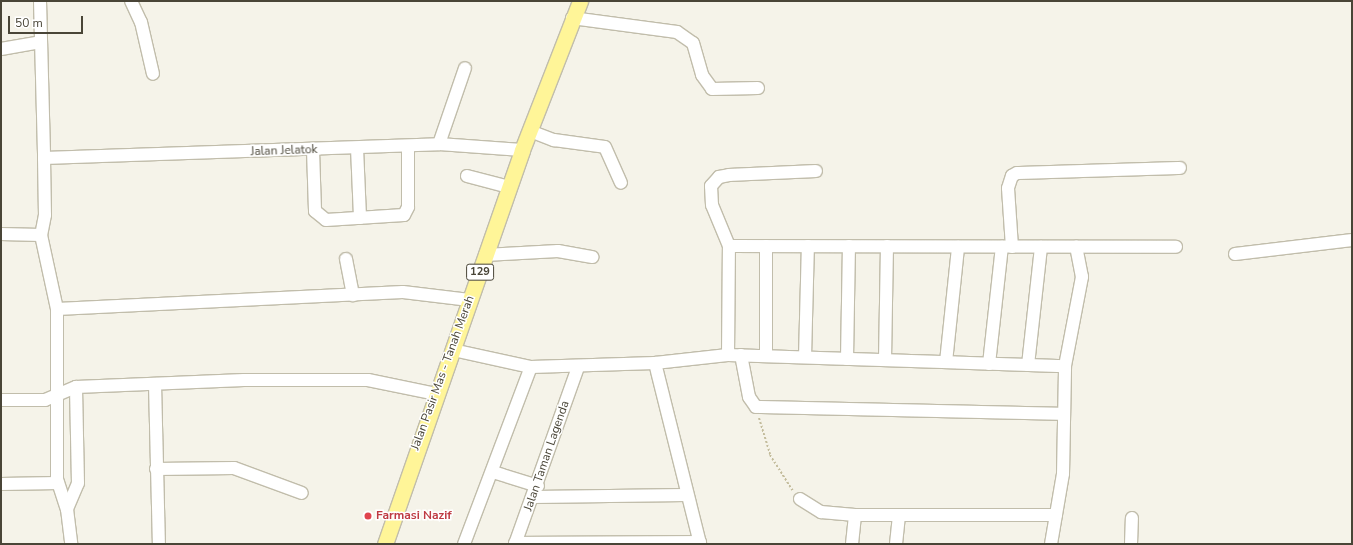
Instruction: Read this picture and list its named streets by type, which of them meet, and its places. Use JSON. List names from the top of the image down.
{
  "streets": {
    "main road": ["129", "Jalan Pasir Mas - Tanah Merah"],
    "street": ["Jalan Jelatok", "Jalan Taman Lagenda"]
  },
  "crossings": [
    ["Jalan Jelatok", "Jalan Pasir Mas - Tanah Merah"]
  ],
  "places": ["Farmasi Nazif"],
  "scale_bar": "50 m"
}
